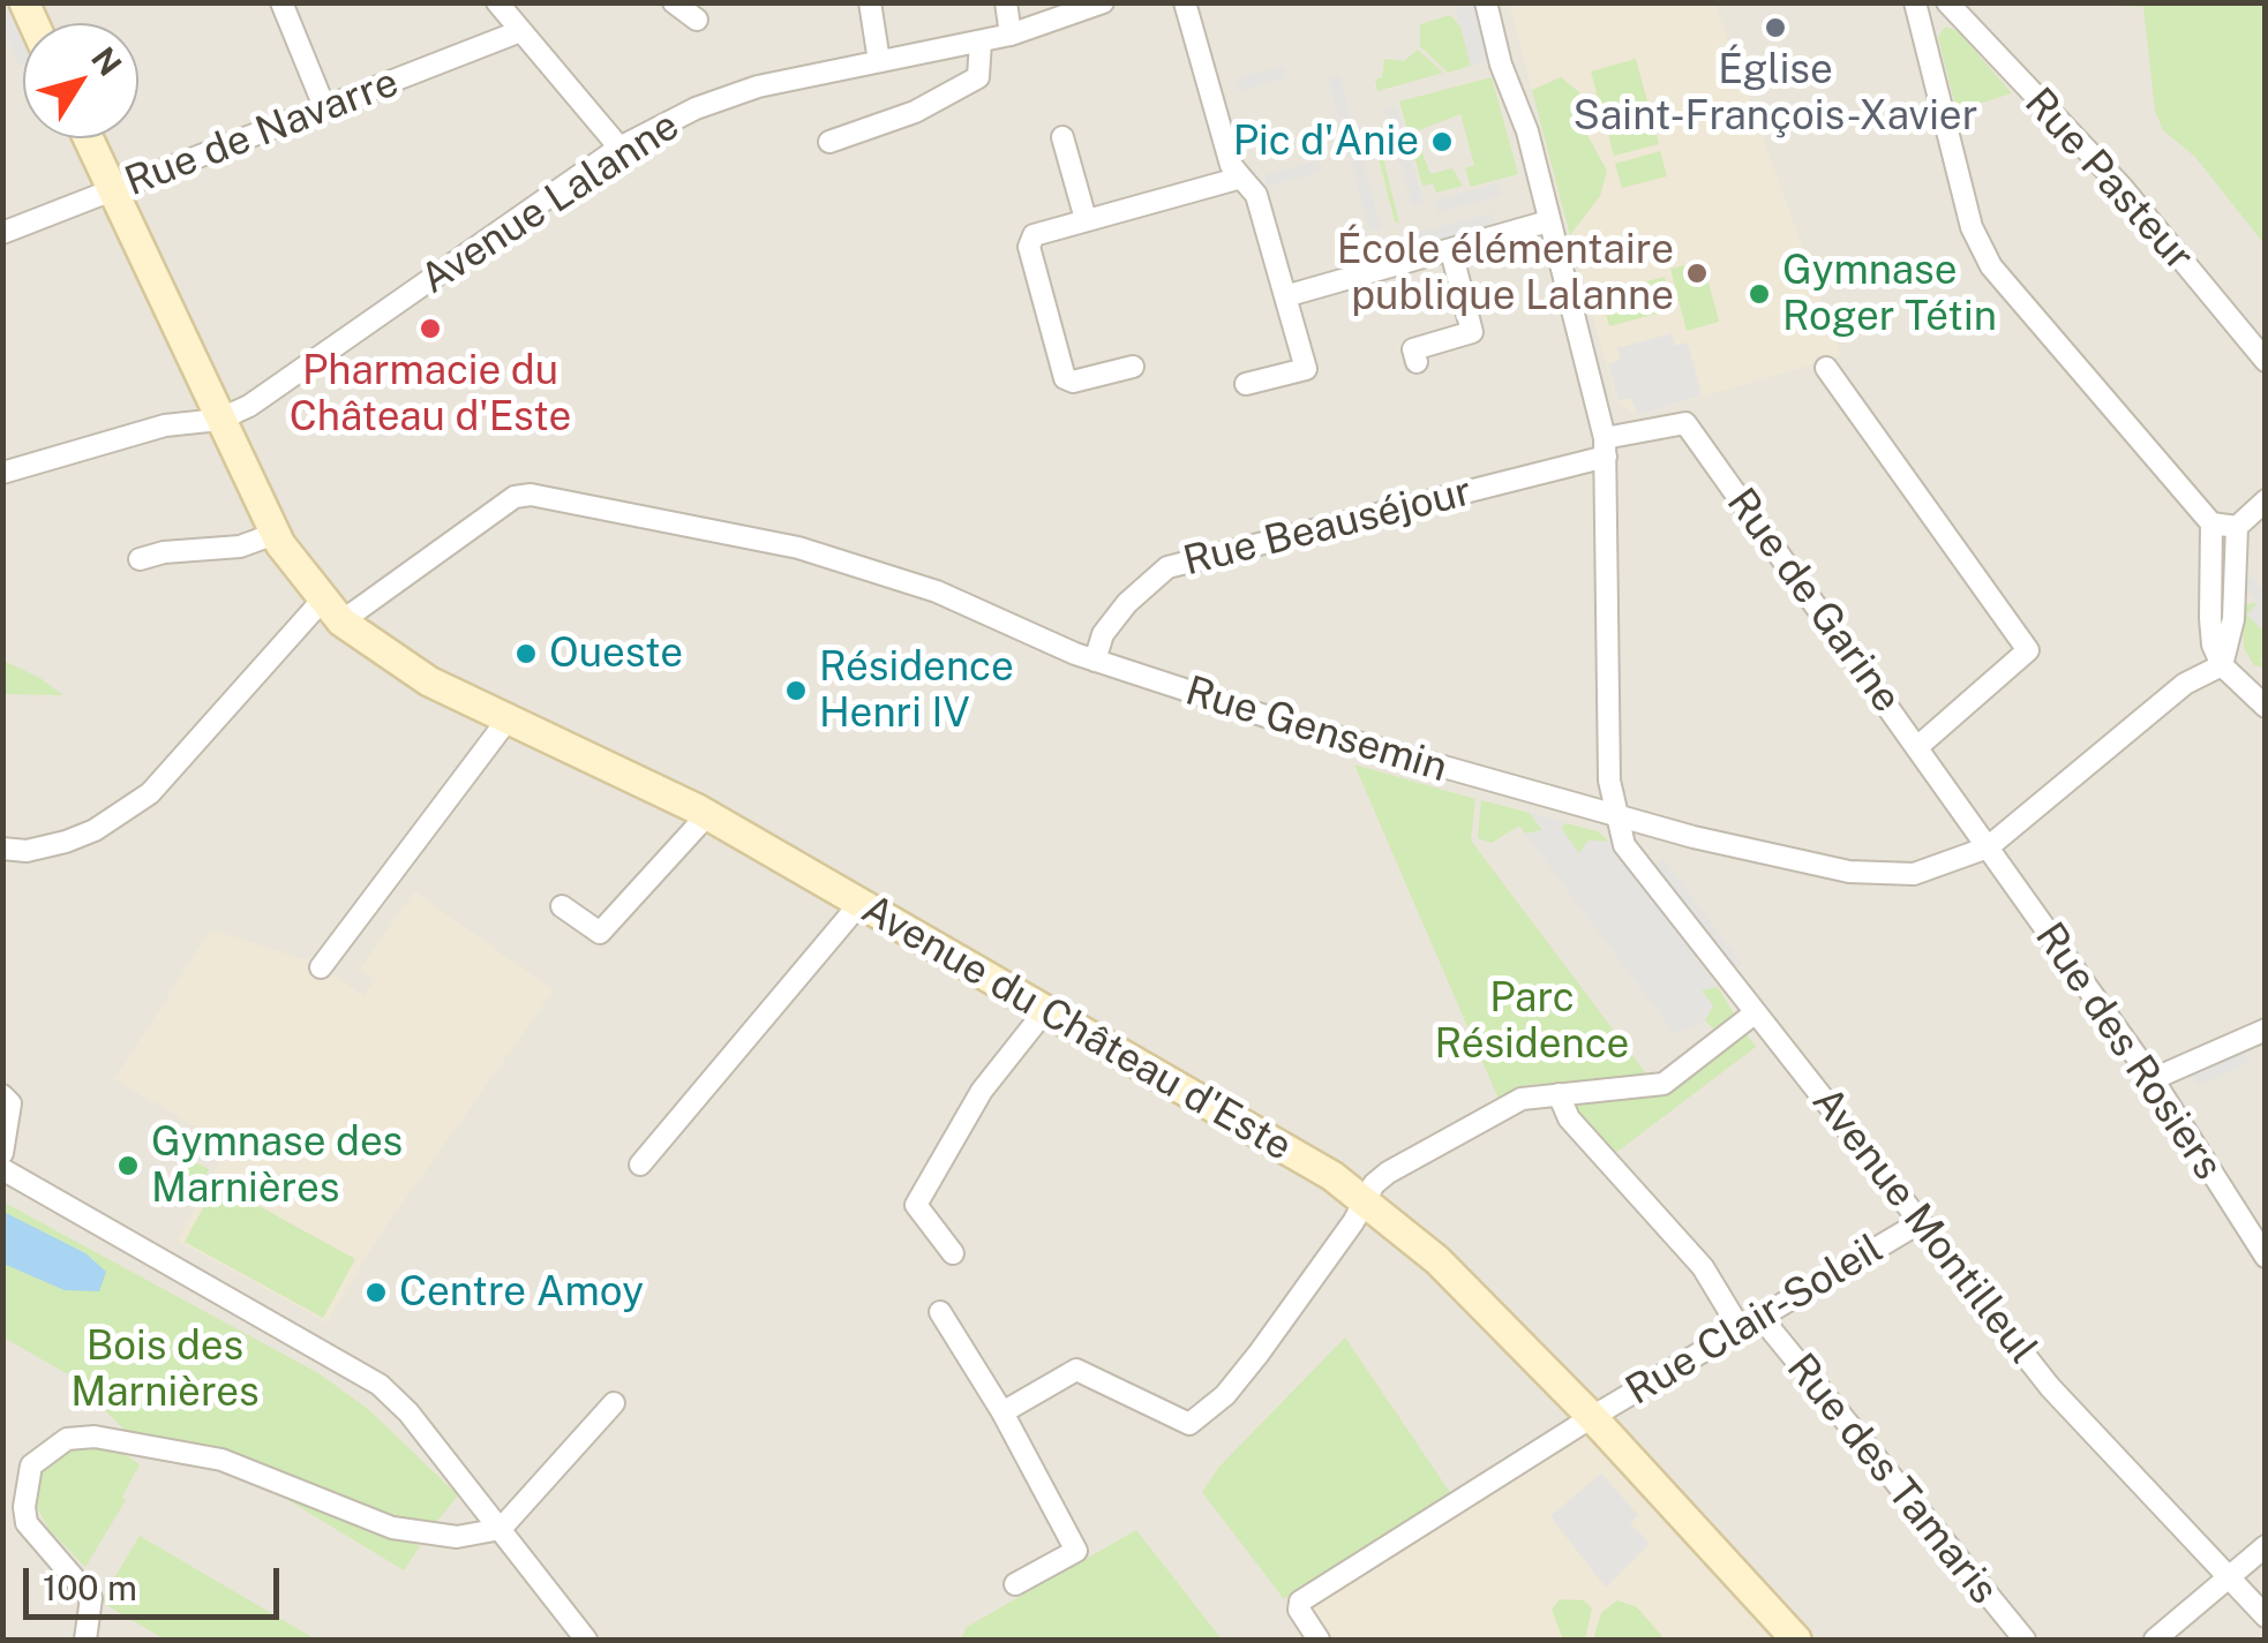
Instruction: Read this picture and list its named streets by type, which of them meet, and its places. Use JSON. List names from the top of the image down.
{
  "streets": {
    "street": [
      "Rue de Navarre",
      "Rue Pasteur",
      "Avenue Lalanne",
      "Rue Beauséjour",
      "Rue de Garine",
      "Rue Gensemin",
      "Avenue du Château d'Este",
      "Rue des Rosiers",
      "Avenue Montilleul",
      "Rue Clair-Soleil",
      "Rue des Tamaris"
    ]
  },
  "crossings": [
    ["Rue de Navarre", "Avenue du Château d'Este"],
    ["Avenue Lalanne", "Avenue du Château d'Este"],
    ["Rue Beauséjour", "Rue de Garine"],
    ["Rue Beauséjour", "Rue Gensemin"],
    ["Rue de Garine", "Rue Gensemin"],
    ["Rue de Garine", "Rue des Rosiers"],
    ["Rue Gensemin", "Avenue du Château d'Este"],
    ["Rue Gensemin", "Rue des Rosiers"],
    ["Rue Gensemin", "Avenue Montilleul"],
    ["Avenue du Château d'Este", "Rue Clair-Soleil"],
    ["Avenue Montilleul", "Rue Clair-Soleil"],
    ["Rue Clair-Soleil", "Rue des Tamaris"]
  ],
  "parks": ["Parc Résidence", "Bois des Marnières"],
  "places": [
    "Église Saint-François-Xavier",
    "Pic d'Anie",
    "École élémentaire publique Lalanne",
    "Gymnase Roger Tétin",
    "Pharmacie du Château d'Este",
    "Oueste",
    "Résidence Henri IV",
    "Gymnase des Marnières",
    "Centre Amoy"
  ],
  "scale_bar": "100 m",
  "north": "top right"
}
